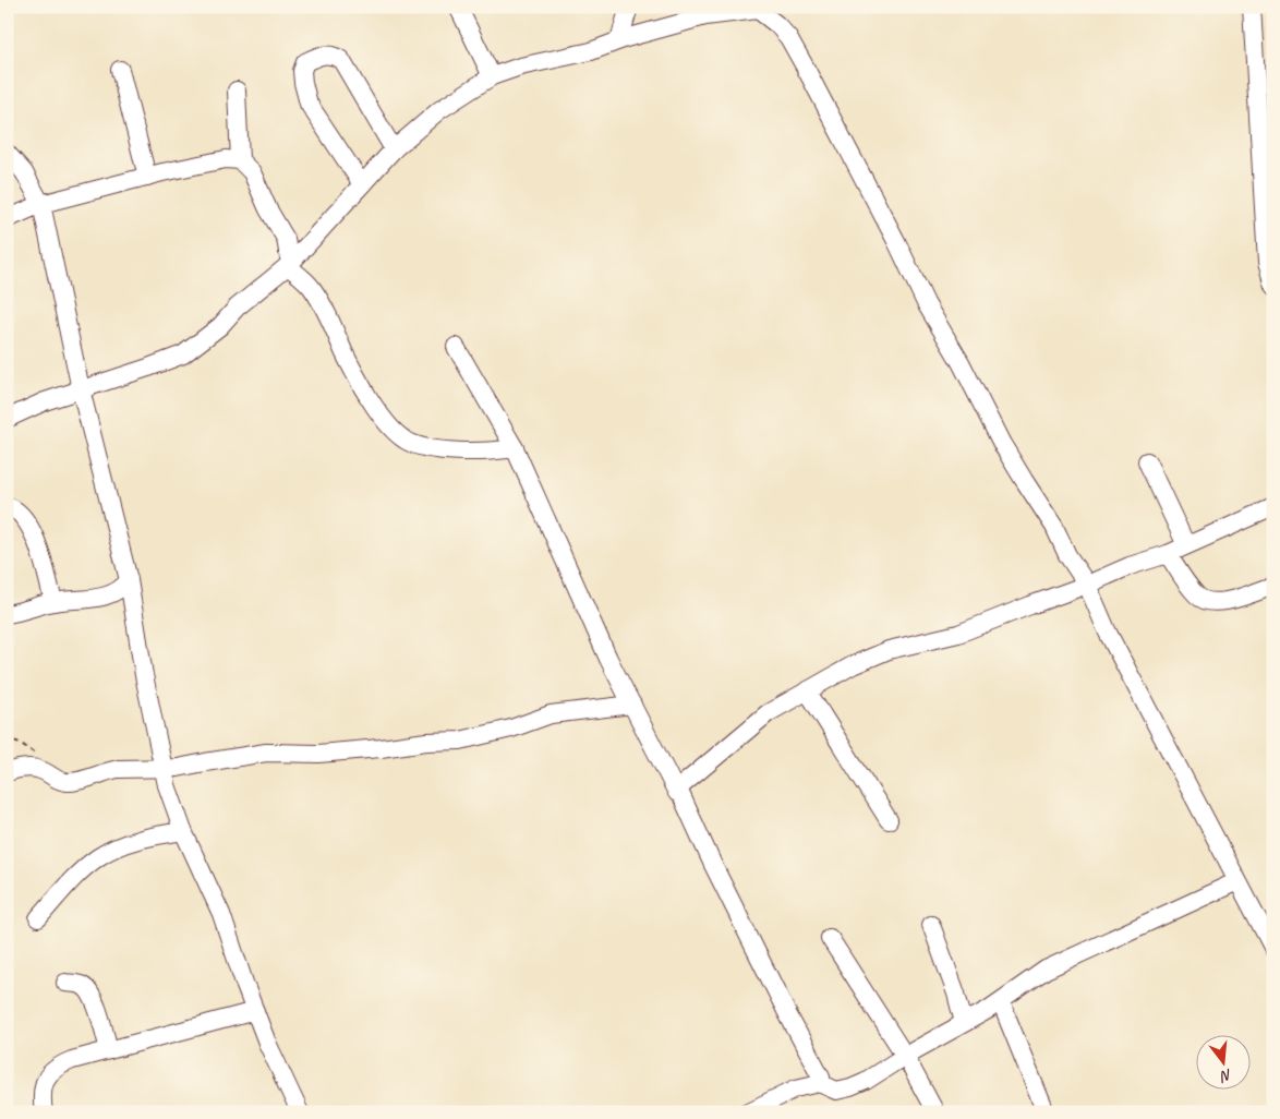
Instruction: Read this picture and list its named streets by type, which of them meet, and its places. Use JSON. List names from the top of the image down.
{
  "north": "bottom"
}
